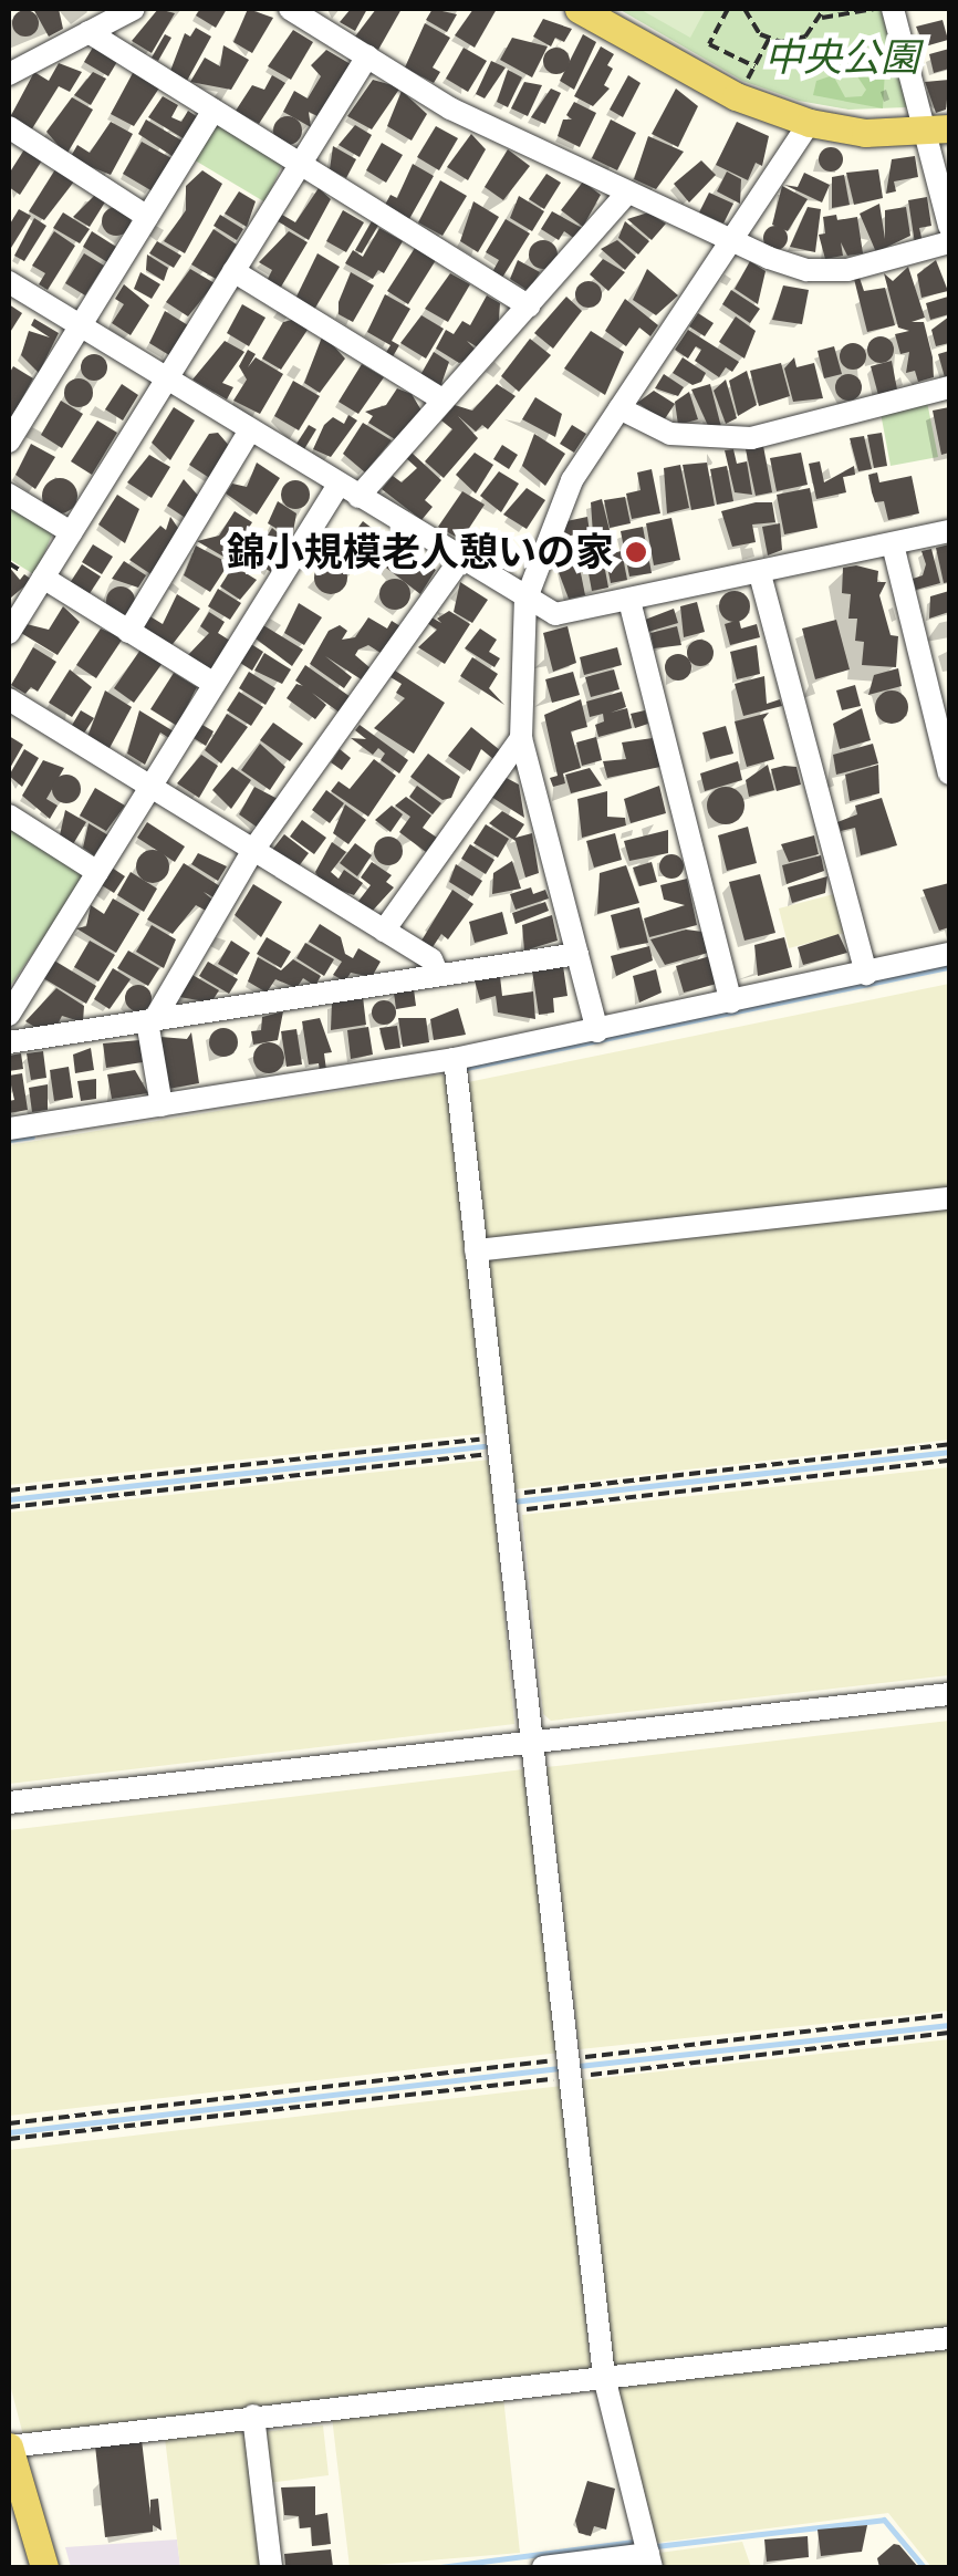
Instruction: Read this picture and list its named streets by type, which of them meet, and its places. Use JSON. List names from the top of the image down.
{
  "parks": ["中央公園"],
  "places": ["錦小規模老人憩いの家"]
}
